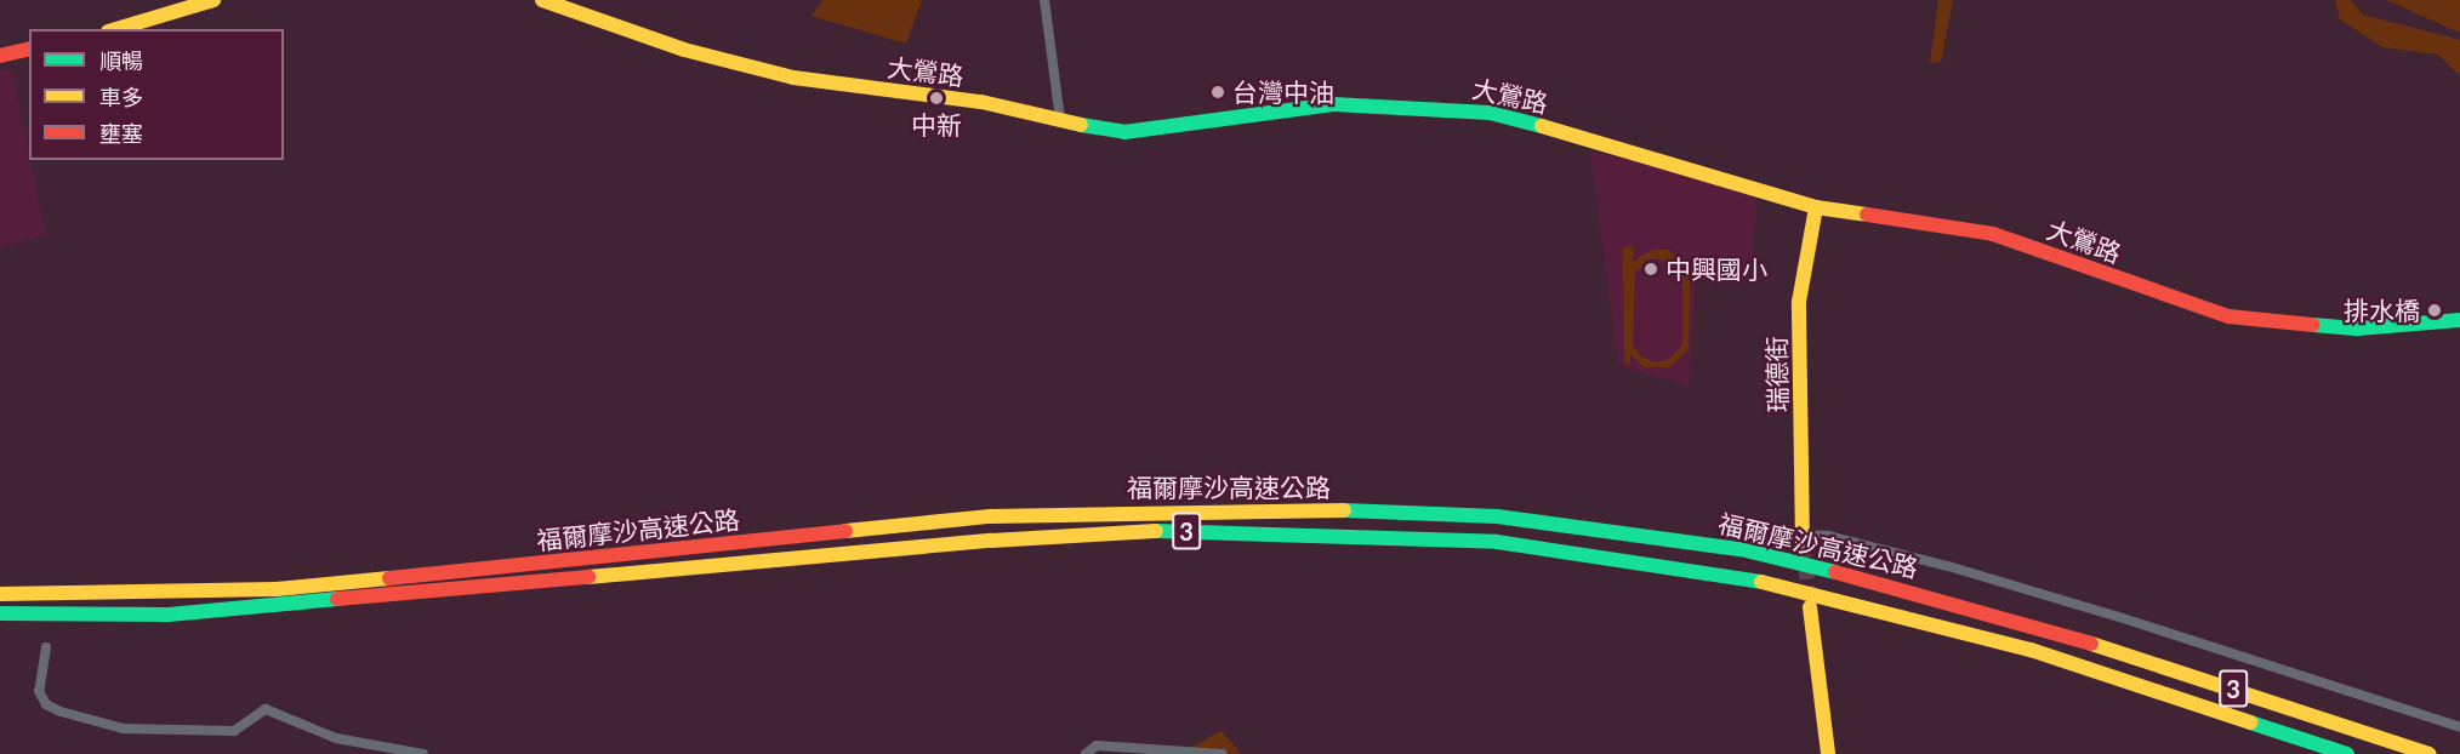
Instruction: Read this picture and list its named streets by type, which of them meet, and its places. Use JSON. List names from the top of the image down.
{
  "streets": {
    "main road": [
      "大鶯路",
      "瑞德街",
      "福爾摩沙高速公路",
      "3"
    ]
  },
  "crossings": [
    ["大鶯路", "瑞德街"]
  ],
  "places": [
    "台灣中油",
    "中新",
    "中興國小",
    "排水橋"
  ],
  "legend": ["順暢", "車多", "壅塞"]
}
